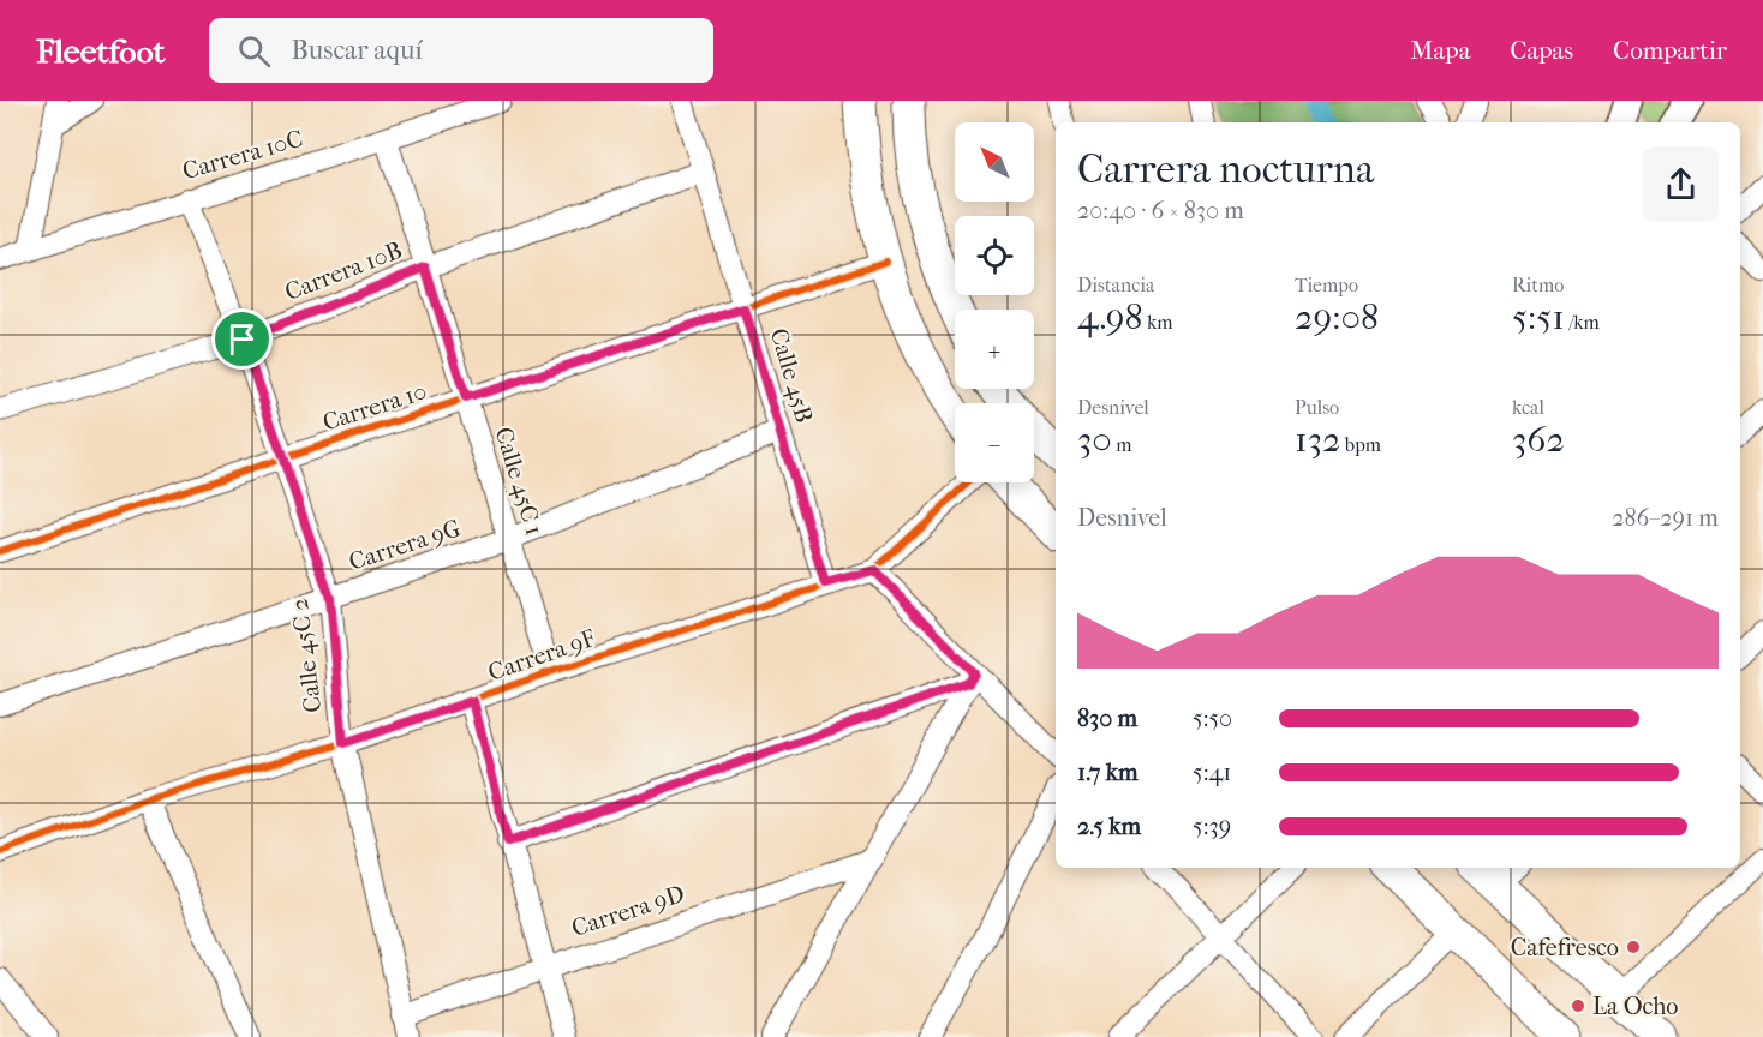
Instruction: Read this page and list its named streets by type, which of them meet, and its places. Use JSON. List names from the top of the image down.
{
  "streets": {
    "street": [
      "Carrera 10C",
      "Carrera 10B",
      "Calle 45B",
      "Carrera 10",
      "Calle 45C 1",
      "Carrera 9G",
      "Calle 45C 2",
      "Carrera 9F",
      "Carrera 9D"
    ]
  },
  "crossings": [
    ["Carrera 10C", "Calle 45C 1"],
    ["Carrera 10C", "Calle 45C 2"],
    ["Carrera 10B", "Calle 45B"],
    ["Carrera 10B", "Calle 45C 1"],
    ["Carrera 10B", "Calle 45C 2"],
    ["Calle 45B", "Carrera 10"],
    ["Calle 45B", "Carrera 9G"],
    ["Calle 45B", "Carrera 9F"],
    ["Carrera 10", "Calle 45C 1"],
    ["Carrera 10", "Calle 45C 2"],
    ["Calle 45C 1", "Carrera 9G"],
    ["Calle 45C 1", "Carrera 9F"],
    ["Carrera 9G", "Calle 45C 2"],
    ["Calle 45C 2", "Carrera 9F"],
    ["Calle 45C 2", "Carrera 9D"]
  ],
  "places": ["Cafefresco", "La Ocho"],
  "north": "top left",
  "page": {
    "header": "Fleetfoot",
    "search": "Buscar aquí",
    "nav": ["Mapa", "Capas", "Compartir"],
    "map_buttons": ["+", "−"],
    "heading": ["Carrera nocturna", "20:40 · 6 × 830 m"],
    "stats": [
      ["Distancia", "4.98 km"],
      ["Tiempo", "29:08"],
      ["Ritmo", "5:51 /km"],
      ["Desnivel", "30 m"],
      ["Pulso", "132 bpm"],
      ["kcal", "362"]
    ],
    "chart": ["Desnivel", "286–291 m"],
    "list": [
      {
        "name": "830 m",
        "note": "5:50"
      },
      {
        "name": "1.7 km",
        "note": "5:41"
      },
      {
        "name": "2.5 km",
        "note": "5:39"
      }
    ]
  }
}
